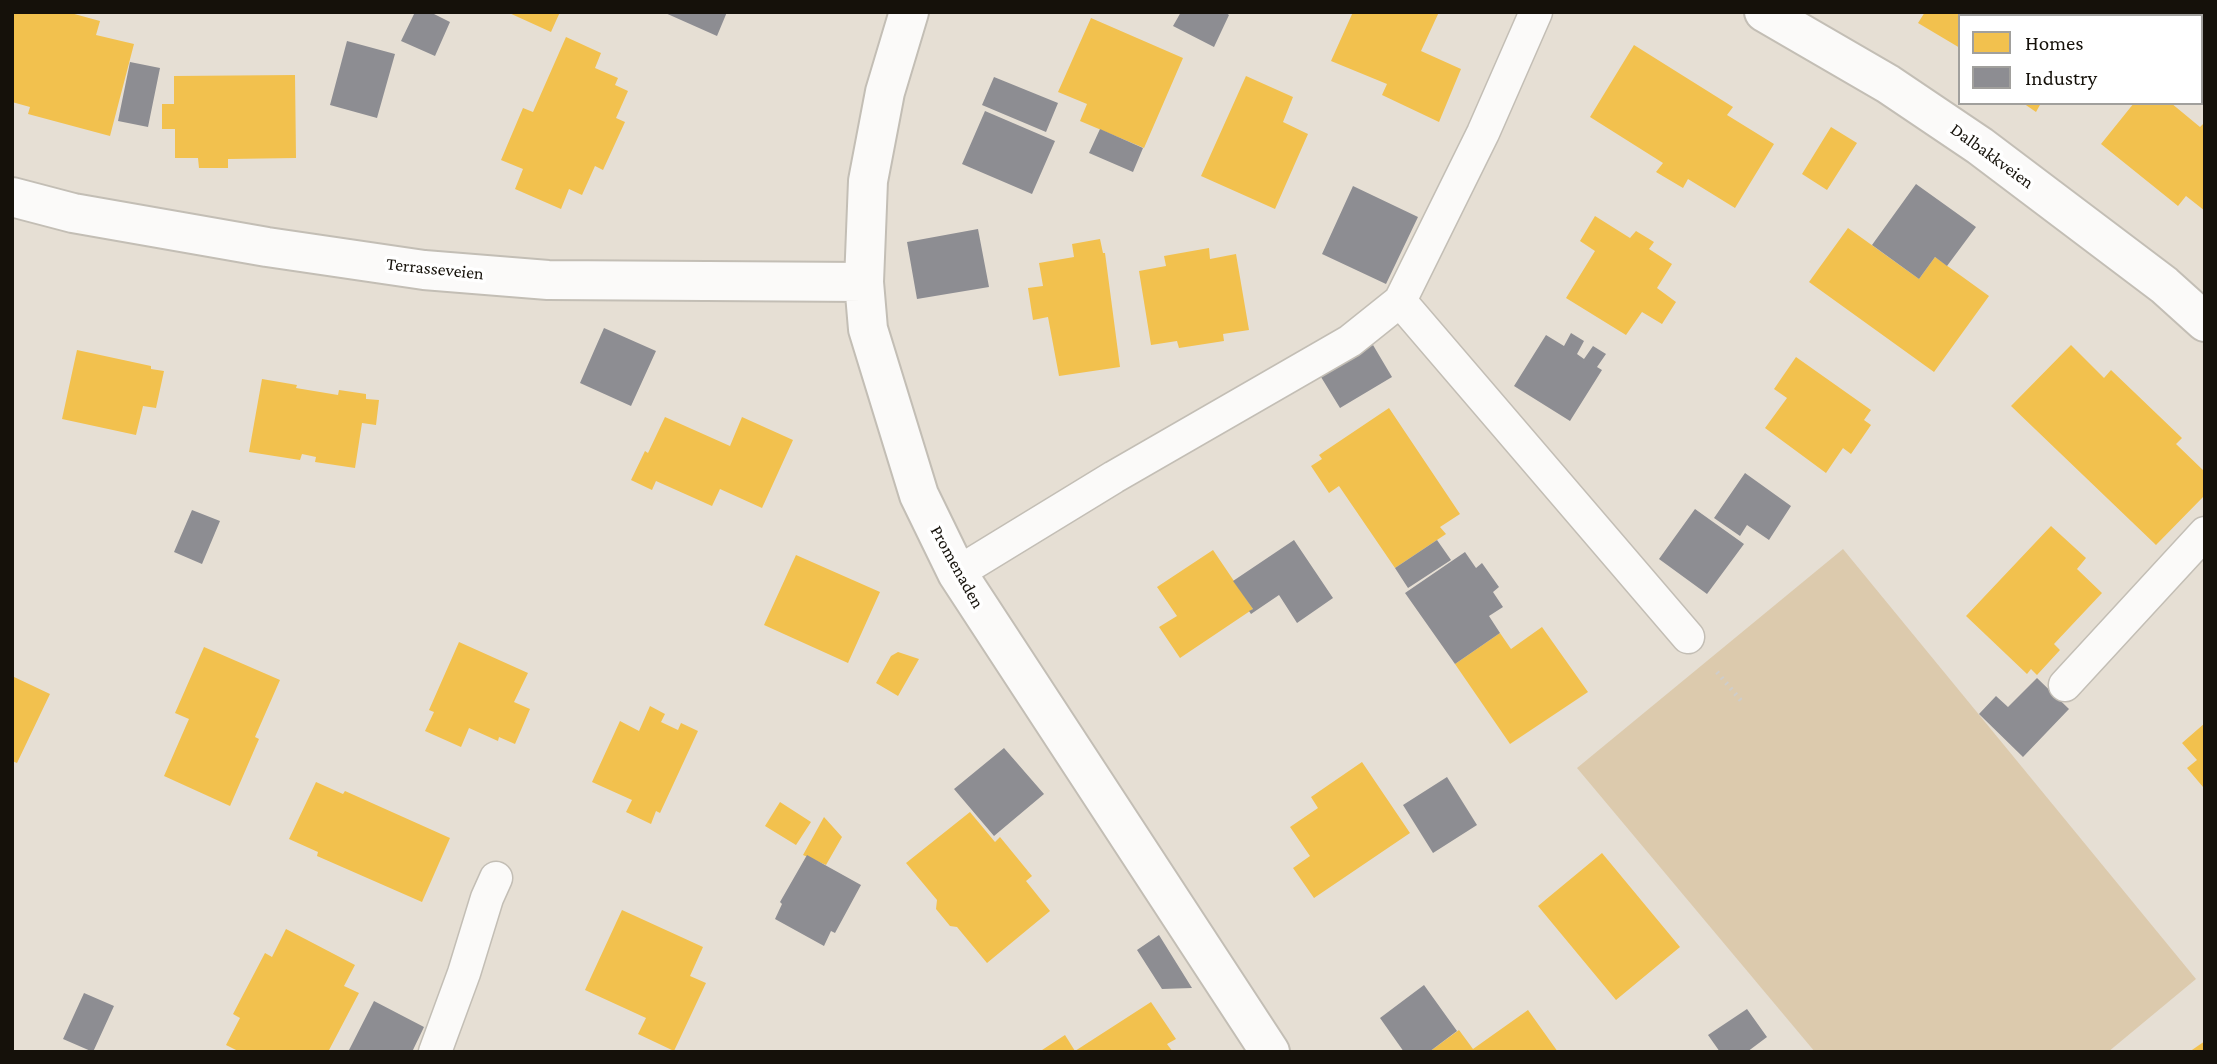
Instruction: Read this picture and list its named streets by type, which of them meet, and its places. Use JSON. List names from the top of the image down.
{
  "streets": {
    "street": ["Dalbakkveien", "Terrasseveien", "Promenaden"]
  },
  "crossings": [
    ["Terrasseveien", "Promenaden"]
  ],
  "legend": ["Homes", "Industry"]
}
